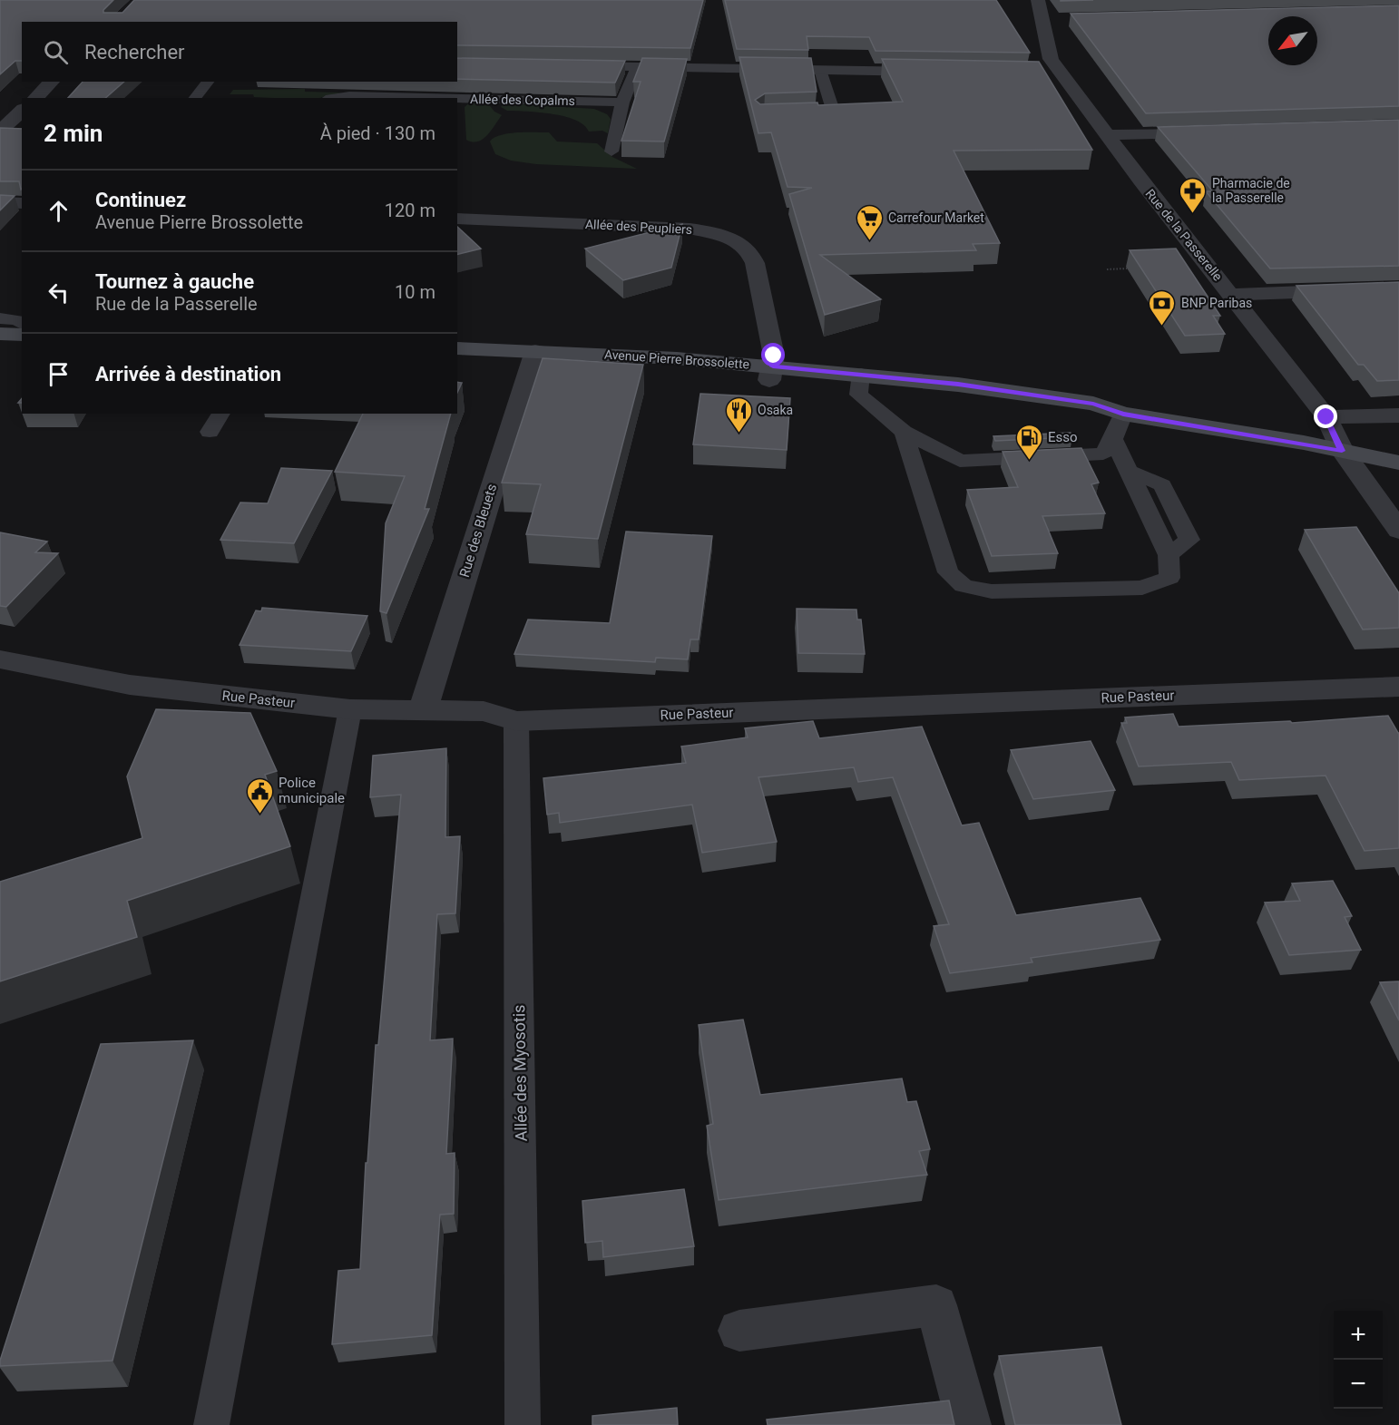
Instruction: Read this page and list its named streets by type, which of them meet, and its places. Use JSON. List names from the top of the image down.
{
  "streets": {
    "main road": ["Avenue Pierre Brossolette"],
    "street": [
      "Allée des Peupliers",
      "Rue de la Passerelle",
      "Rue des Bleuets",
      "Rue Pasteur"
    ],
    "lane": ["Allée des Copalms", "Allée des Myosotis"]
  },
  "crossings": [
    ["Allée des Peupliers", "Avenue Pierre Brossolette"],
    ["Rue de la Passerelle", "Avenue Pierre Brossolette"],
    ["Avenue Pierre Brossolette", "Rue des Bleuets"],
    ["Rue des Bleuets", "Rue Pasteur"],
    ["Rue Pasteur", "Allée des Myosotis"]
  ],
  "places": {
    "pharmacy": ["Pharmacie de la Passerelle"],
    "supermarket": ["Carrefour Market"],
    "bank": ["BNP Paribas"],
    "restaurant": ["Osaka"],
    "fuel station": ["Esso"],
    "public building": ["Police municipale"]
  },
  "north": "bottom left",
  "page": {
    "search": "Rechercher",
    "heading": ["2 min", "À pied · 130 m"],
    "list": [
      ["Continuez", "Avenue Pierre Brossolette", "120 m"],
      ["Tournez à gauche", "Rue de la Passerelle", "10 m"],
      "Arrivée à destination"
    ],
    "map_buttons": ["+", "−"]
  }
}
